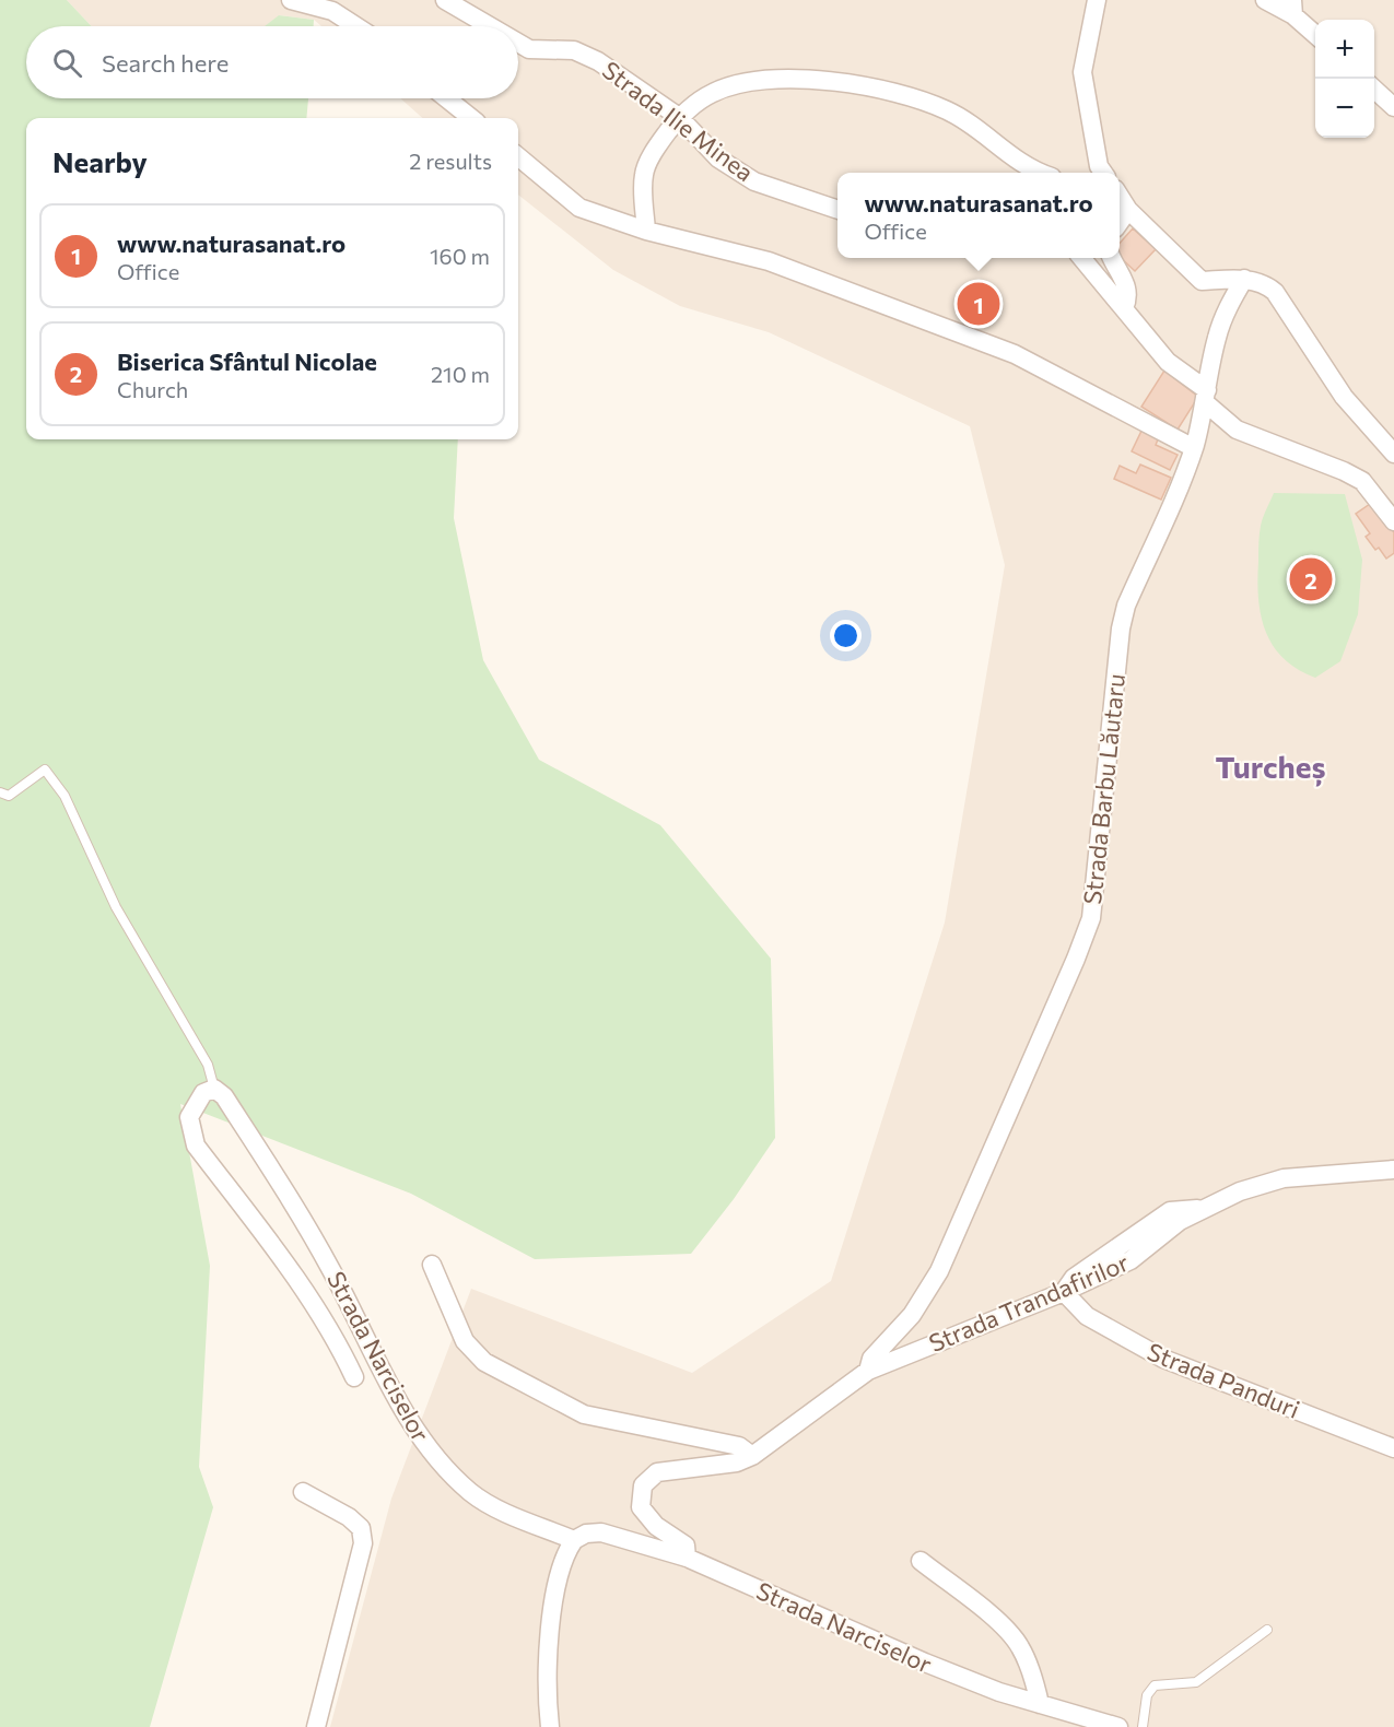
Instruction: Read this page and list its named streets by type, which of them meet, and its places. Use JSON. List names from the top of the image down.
{
  "streets": {
    "street": [
      "Strada Ilie Minea",
      "Strada Barbu Lăutaru",
      "Strada Trandafirilor",
      "Strada Narciselor",
      "Strada Panduri"
    ]
  },
  "crossings": [
    ["Strada Barbu Lăutaru", "Strada Trandafirilor"],
    ["Strada Trandafirilor", "Strada Narciselor"],
    ["Strada Trandafirilor", "Strada Panduri"]
  ],
  "districts": ["Turcheș"],
  "page": {
    "map_buttons": ["+", "−"],
    "search": "Search here",
    "heading": ["Nearby", "2 results"],
    "popup": ["www.naturasanat.ro", "Office"],
    "list": [
      {
        "mark": "1",
        "name": "www.naturasanat.ro",
        "note": "Office",
        "value": "160 m"
      },
      {
        "mark": "2",
        "name": "Biserica Sfântul Nicolae",
        "note": "Church",
        "value": "210 m"
      }
    ],
    "pins": ["1", "2"]
  }
}
